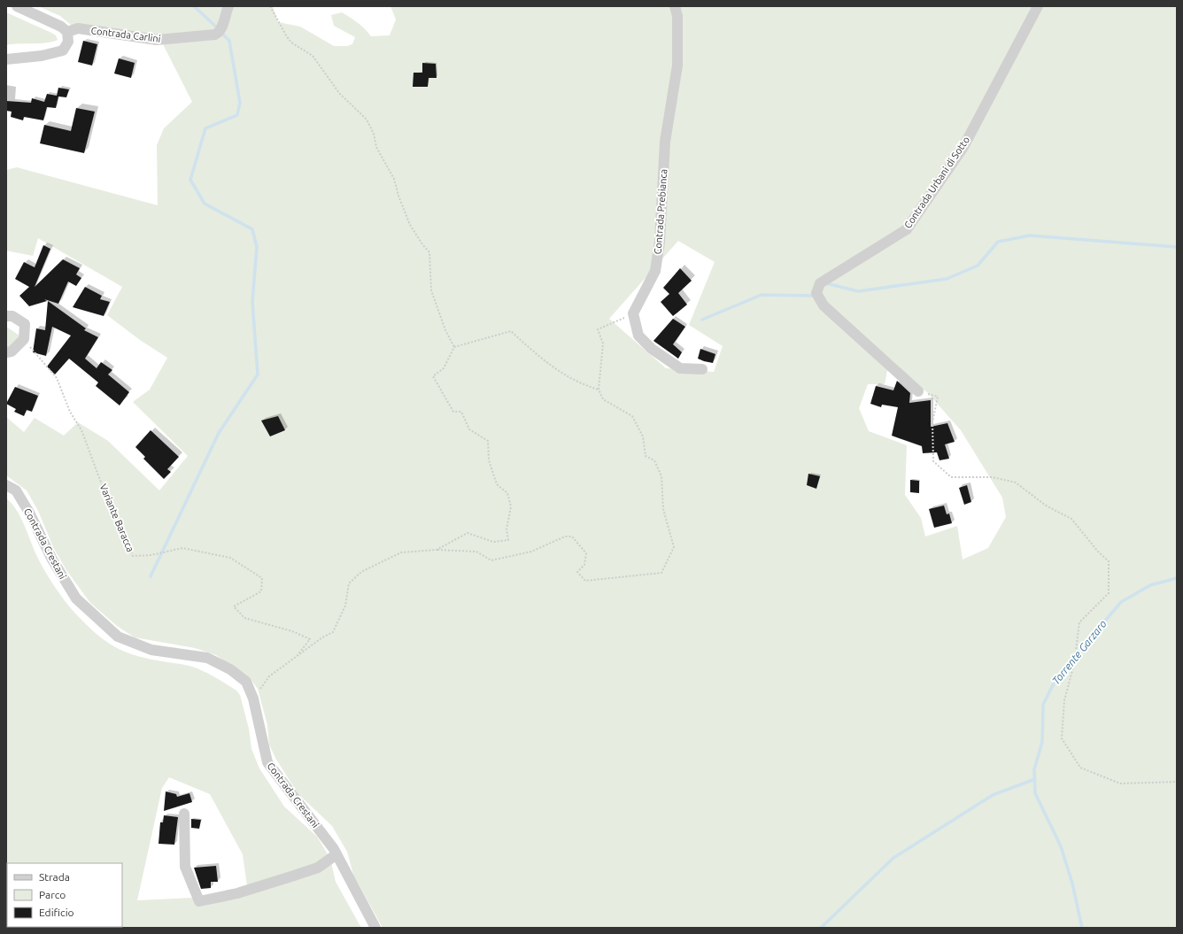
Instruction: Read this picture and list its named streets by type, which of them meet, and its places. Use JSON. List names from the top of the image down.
{
  "streets": {
    "street": [
      "Contrada Carlini",
      "Contrada Urbani di Sotto",
      "Contrada Prebianca",
      "Contrada Crestani"
    ],
    "path": ["Variante Baracca"]
  },
  "water": ["Torrente Garzaro"],
  "legend": ["Strada", "Parco", "Edificio"]
}
